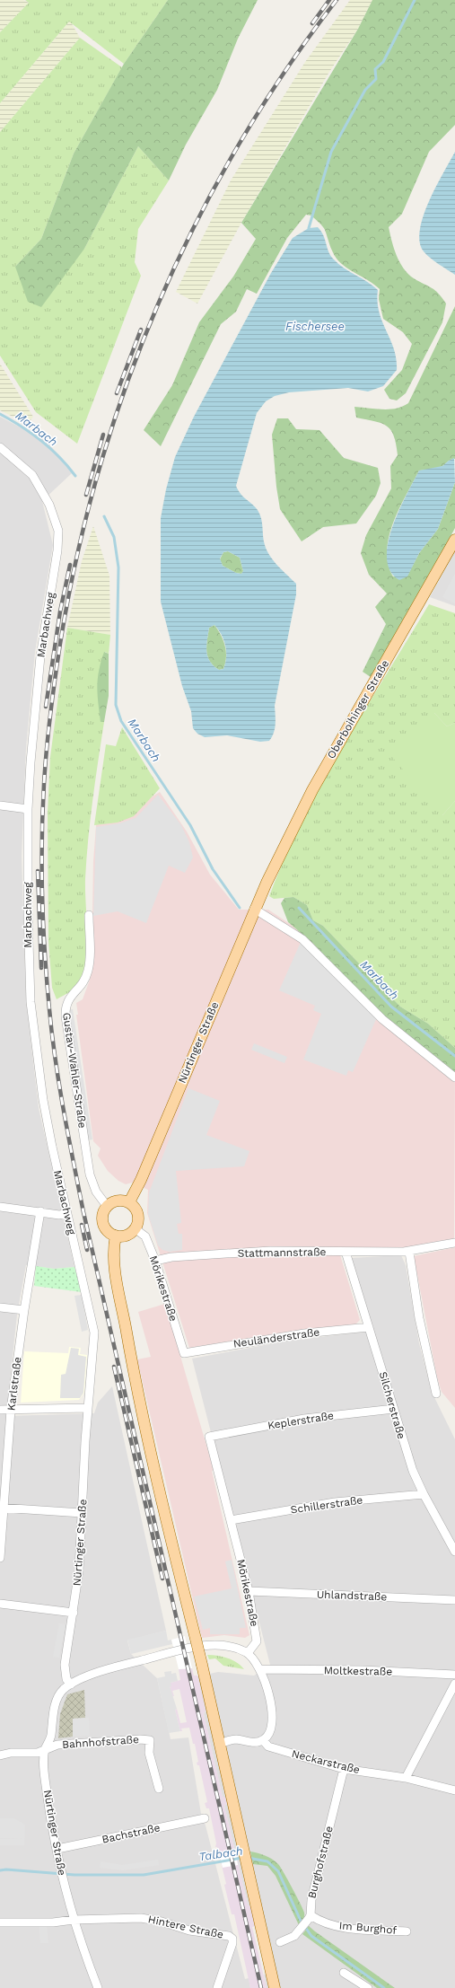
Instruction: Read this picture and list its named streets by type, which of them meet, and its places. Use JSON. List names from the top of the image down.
{
  "streets": {
    "main road": ["Oberboihinger Straße", "Nürtinger Straße"],
    "street": [
      "Marbachweg",
      "Gustav-Wahler-Straße",
      "Stattmannstraße",
      "Mörikestraße",
      "Neuländerstraße",
      "Karlstraße",
      "Silcherstraße",
      "Keplerstraße",
      "Schillerstraße",
      "Uhlandstraße",
      "Moltkestraße",
      "Bahnhofstraße",
      "Neckarstraße",
      "Bachstraße",
      "Burghofstraße",
      "Hintere Straße",
      "Im Burghof"
    ]
  },
  "crossings": [
    ["Marbachweg", "Nürtinger Straße"],
    ["Oberboihinger Straße", "Nürtinger Straße"],
    ["Nürtinger Straße", "Gustav-Wahler-Straße"],
    ["Nürtinger Straße", "Mörikestraße"],
    ["Nürtinger Straße", "Bahnhofstraße"],
    ["Nürtinger Straße", "Bachstraße"],
    ["Nürtinger Straße", "Hintere Straße"],
    ["Gustav-Wahler-Straße", "Mörikestraße"],
    ["Stattmannstraße", "Mörikestraße"],
    ["Stattmannstraße", "Silcherstraße"],
    ["Mörikestraße", "Neuländerstraße"],
    ["Mörikestraße", "Keplerstraße"],
    ["Mörikestraße", "Schillerstraße"],
    ["Mörikestraße", "Uhlandstraße"],
    ["Neuländerstraße", "Silcherstraße"],
    ["Silcherstraße", "Keplerstraße"],
    ["Silcherstraße", "Schillerstraße"],
    ["Neckarstraße", "Burghofstraße"],
    ["Burghofstraße", "Im Burghof"]
  ],
  "water": ["Fischersee", "Marbach", "Talbach"]
}
